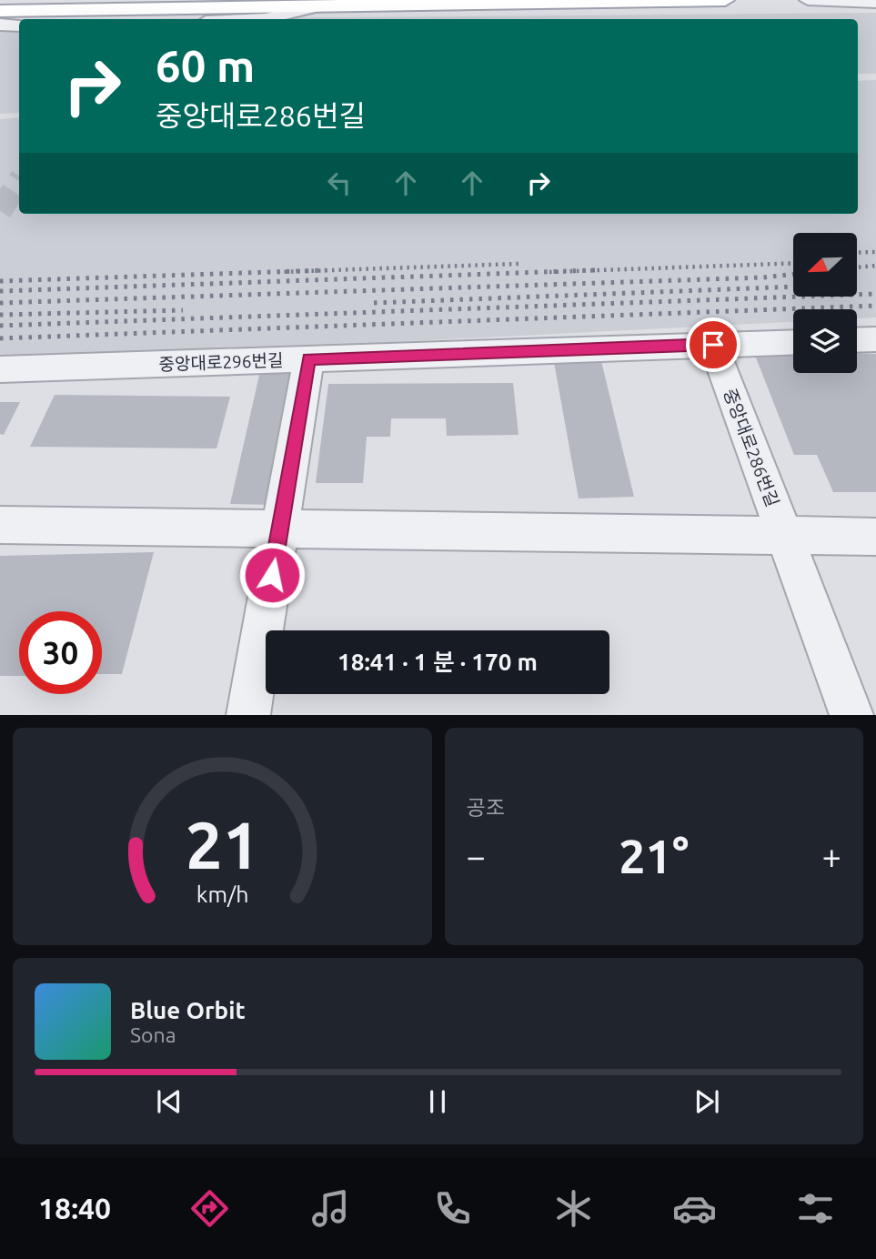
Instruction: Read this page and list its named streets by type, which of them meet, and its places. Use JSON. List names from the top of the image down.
{
  "streets": {
    "street": ["중앙대로296번길", "중앙대로286번길"]
  },
  "crossings": [
    ["중앙대로296번길", "중앙대로286번길"]
  ],
  "north": "bottom left",
  "page": {
    "turn": ["60 m", "중앙대로286번길"],
    "limit": "30",
    "trip": "18:41 · 1 분 · 170 m",
    "tile": "공조",
    "heat": ["−", "21°", "+"],
    "song": ["Blue Orbit", "Sona"],
    "tabs": "18:40",
    "gauge": ["21", "km/h"]
  }
}
